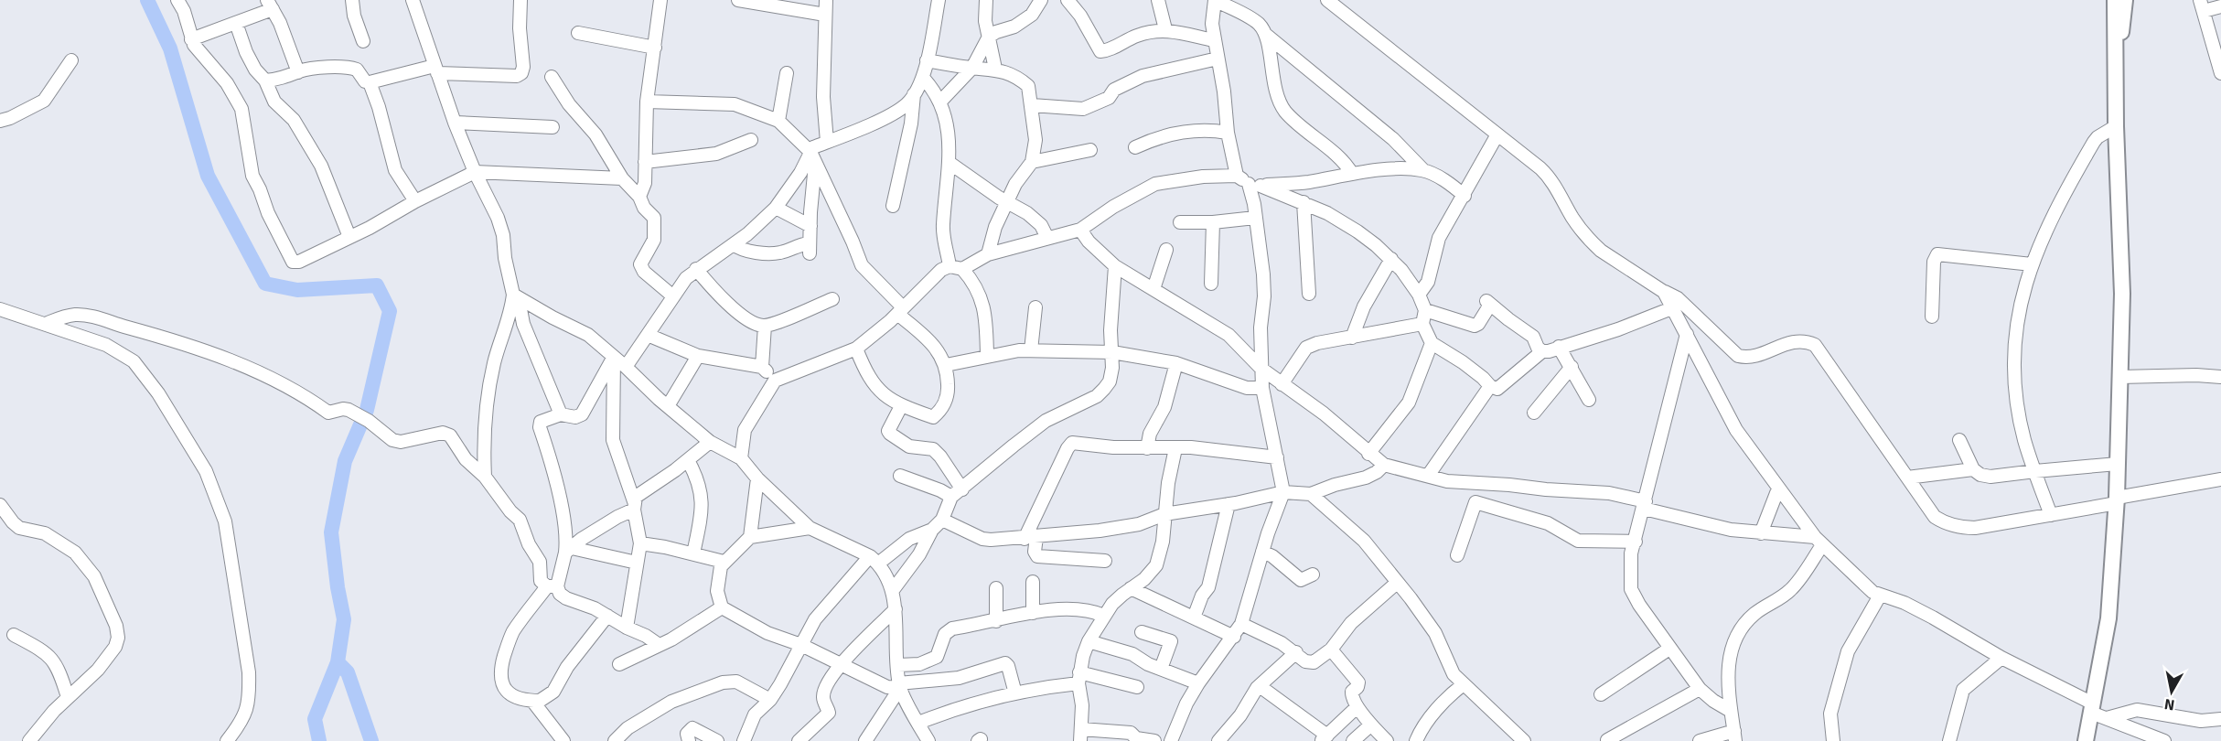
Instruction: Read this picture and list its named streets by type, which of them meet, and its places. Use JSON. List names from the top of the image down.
{
  "north": "bottom"
}
